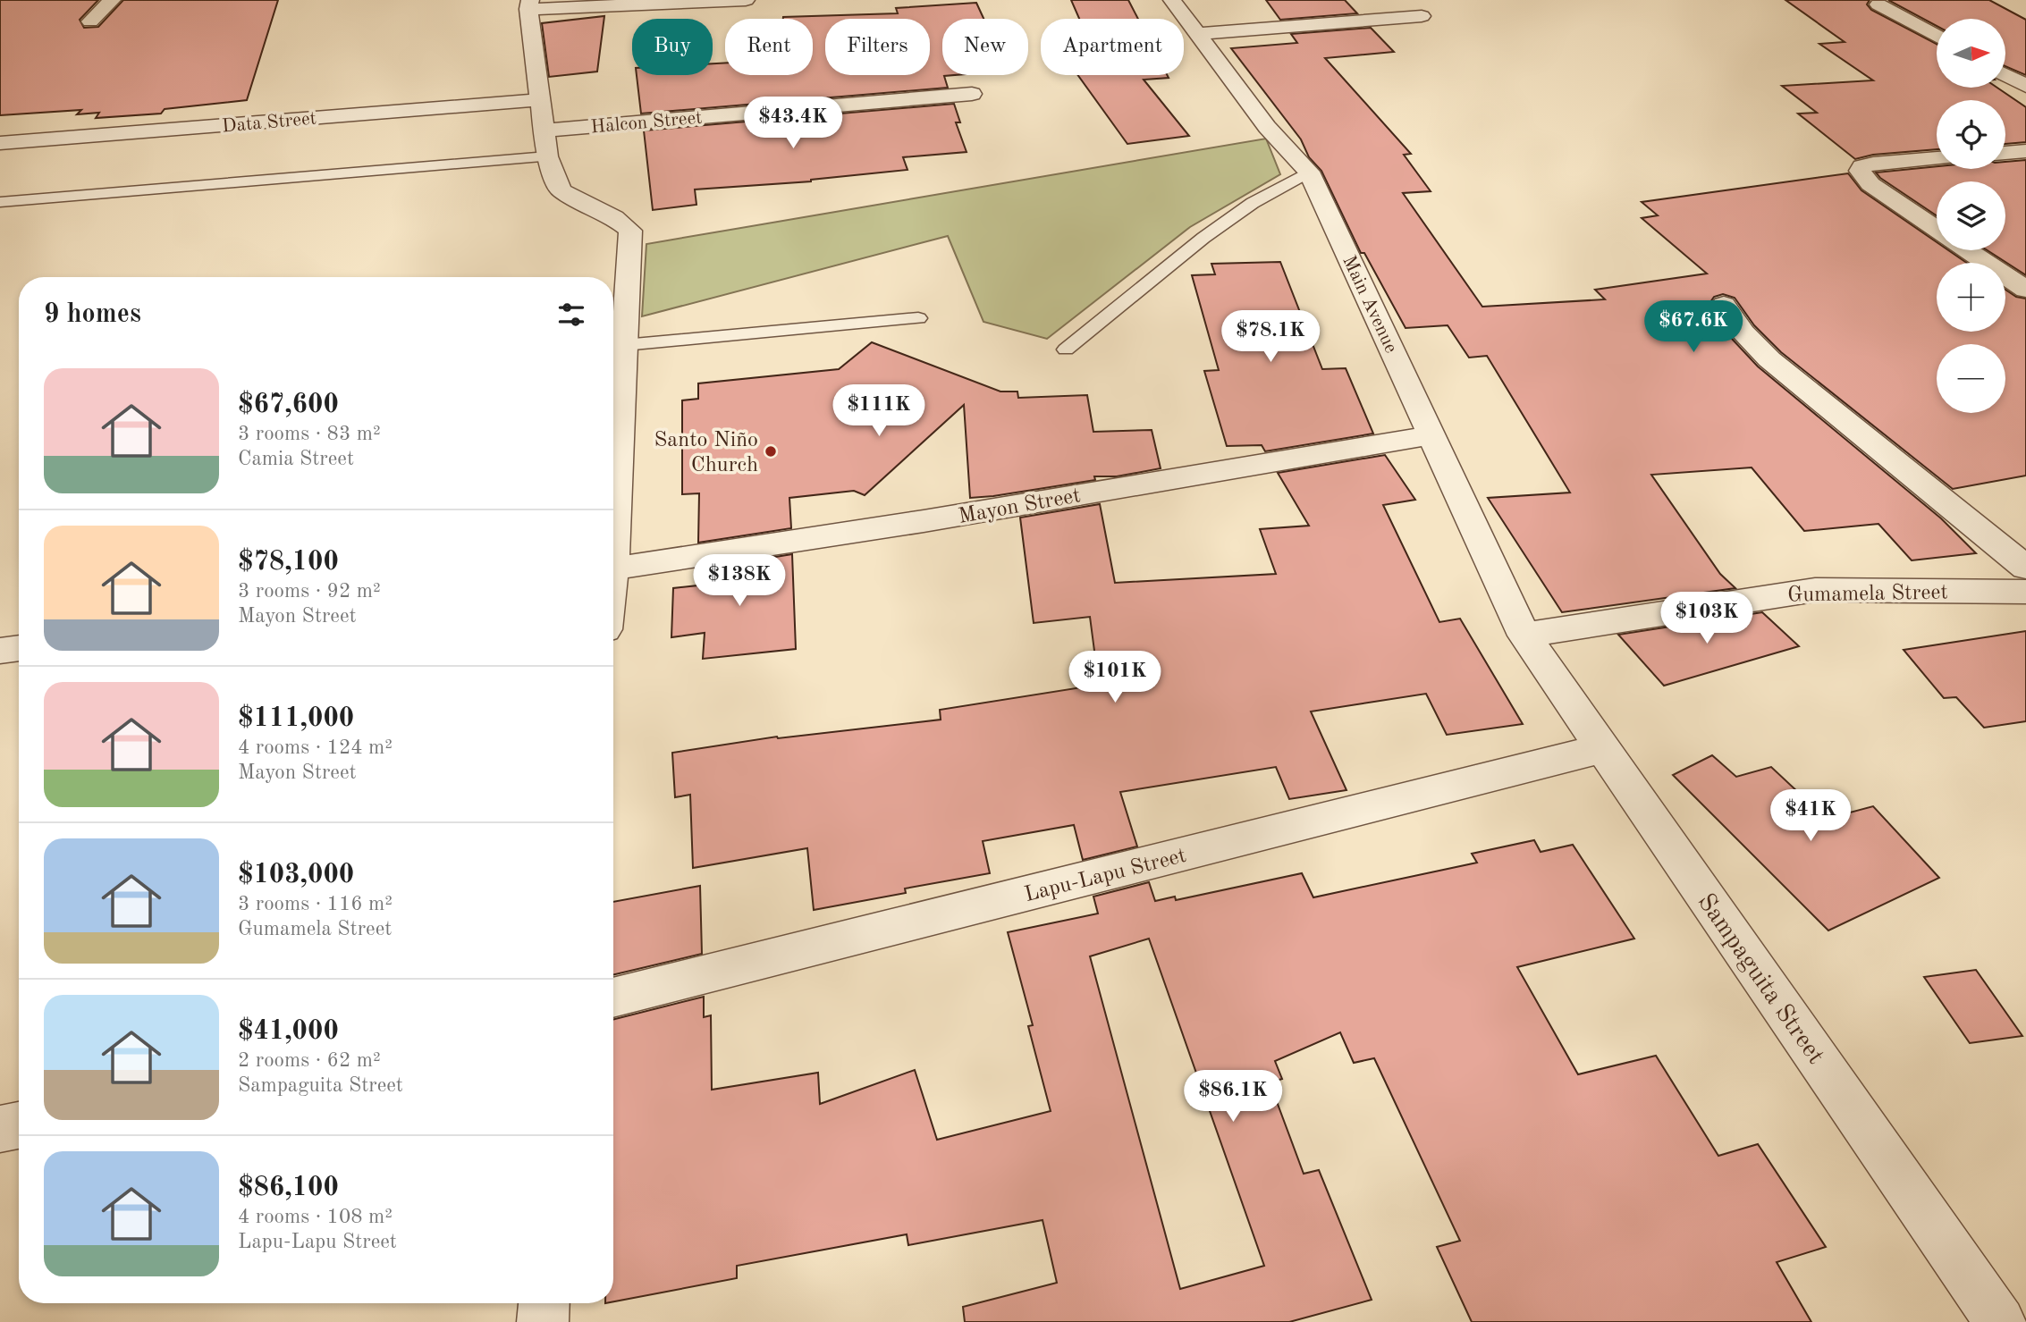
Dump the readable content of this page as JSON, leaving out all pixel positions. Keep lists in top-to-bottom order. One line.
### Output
{"streets":{"street":["Data Street","Halcon Street","Main Avenue","Mayon Street","Gumamela Street","Lapu-Lapu Street","Sampaguita Street"]},"crossings":[["Main Avenue","Mayon Street"],["Main Avenue","Gumamela Street"],["Main Avenue","Sampaguita Street"],["Gumamela Street","Sampaguita Street"],["Lapu-Lapu Street","Sampaguita Street"]],"places":["Santo Niño Church"],"north":"right","page":{"map_buttons":["+","−"],"chip":["Buy","Rent","Filters","New","Apartment"],"price":["$43.4K","$67.6K","$78.1K","$111K","$138K","$103K","$101K","$41K","$86.1K"],"heading":"9 homes","list":[{"name":"$67,600","note":"3 rooms · 83 m² · Camia Street"},{"name":"$78,100","note":"3 rooms · 92 m² · Mayon Street"},{"name":"$111,000","note":"4 rooms · 124 m² · Mayon Street"},{"name":"$103,000","note":"3 rooms · 116 m² · Gumamela Street"},{"name":"$41,000","note":"2 rooms · 62 m² · Sampaguita Street"},{"name":"$86,100","note":"4 rooms · 108 m² · Lapu-Lapu Street"}]}}
